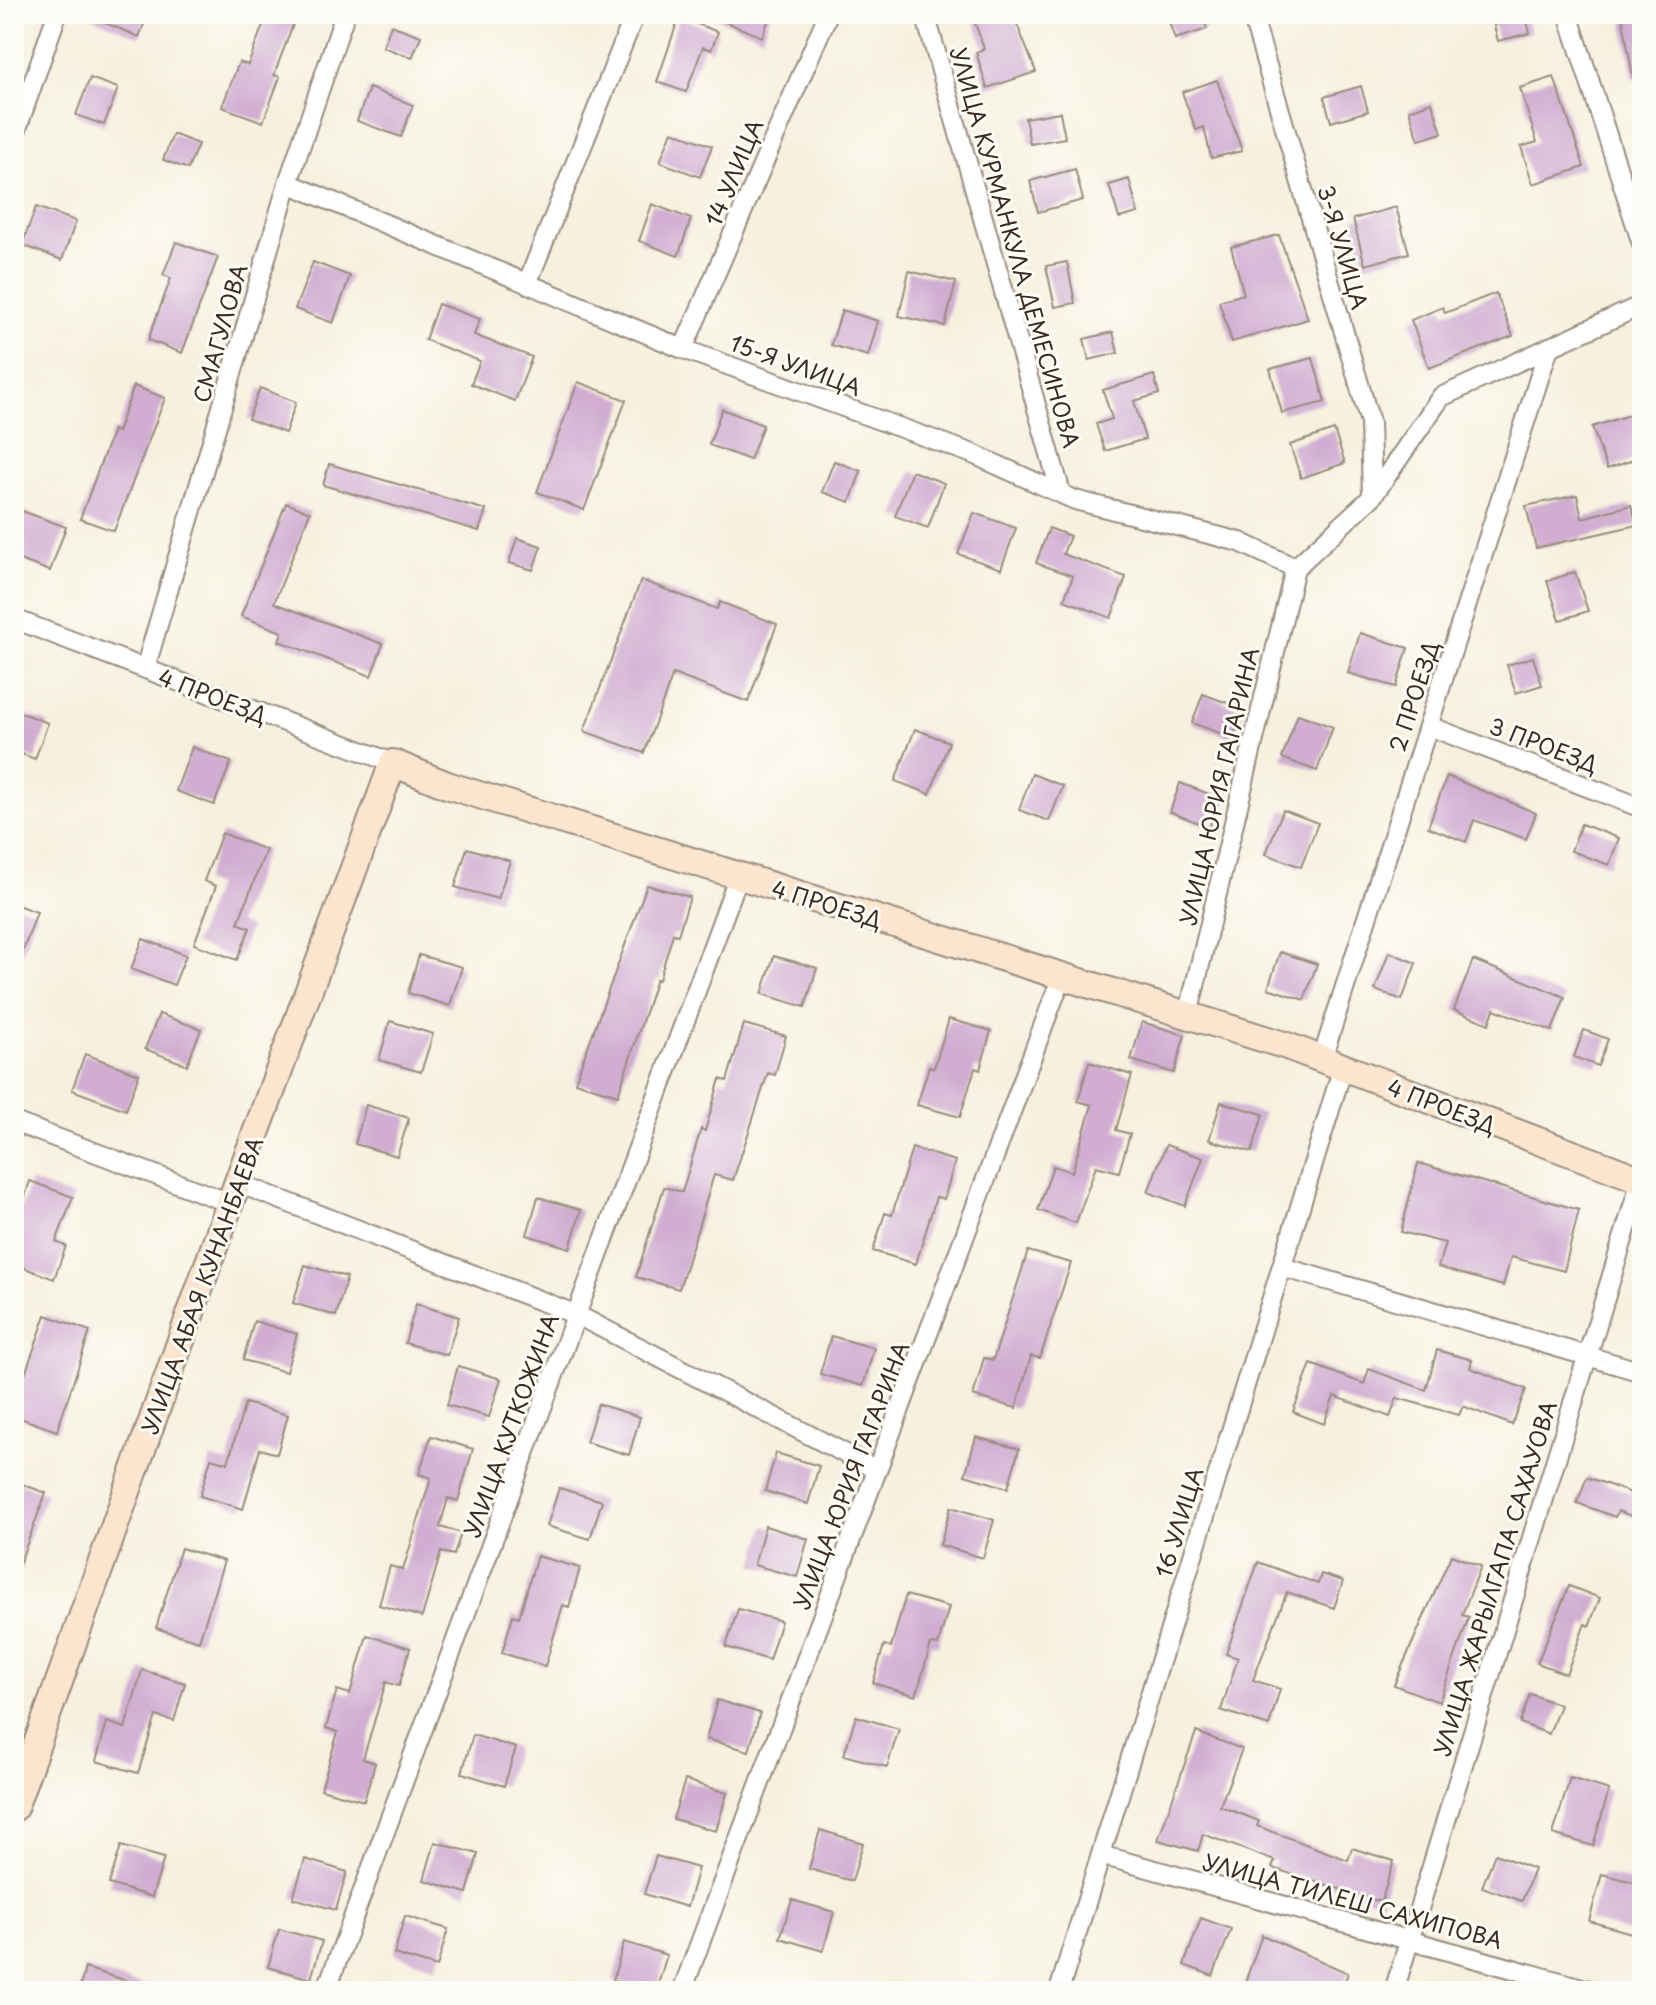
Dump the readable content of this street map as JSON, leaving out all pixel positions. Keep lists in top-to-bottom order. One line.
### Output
{"streets":{"street":["14 УЛИЦА","УЛИЦА КУРМАНКУЛА ДЕМЕСИНОВА","3-Я УЛИЦА","СМАГУЛОВА","15-Я УЛИЦА","4 ПРОЕЗД","2 ПРОЕЗД","3 ПРОЕЗД","УЛИЦА ЮРИЯ ГАГАРИНА","УЛИЦА АБАЯ КУНАНБАЕВА","УЛИЦА КУТКОЖИНА","16 УЛИЦА","УЛИЦА ЖАРЫЛГАПА САХАУОВА","УЛИЦА ТИЛЕШ САХИПОВА"]},"crossings":[["14 УЛИЦА","15-Я УЛИЦА"],["УЛИЦА КУРМАНКУЛА ДЕМЕСИНОВА","15-Я УЛИЦА"],["СМАГУЛОВА","15-Я УЛИЦА"],["СМАГУЛОВА","4 ПРОЕЗД"],["15-Я УЛИЦА","УЛИЦА ЮРИЯ ГАГАРИНА"],["4 ПРОЕЗД","2 ПРОЕЗД"],["4 ПРОЕЗД","УЛИЦА ЮРИЯ ГАГАРИНА"],["4 ПРОЕЗД","УЛИЦА АБАЯ КУНАНБАЕВА"],["4 ПРОЕЗД","УЛИЦА КУТКОЖИНА"],["4 ПРОЕЗД","16 УЛИЦА"],["4 ПРОЕЗД","УЛИЦА ЖАРЫЛГАПА САХАУОВА"],["2 ПРОЕЗД","3 ПРОЕЗД"],["2 ПРОЕЗД","16 УЛИЦА"],["16 УЛИЦА","УЛИЦА ТИЛЕШ САХИПОВА"],["УЛИЦА ЖАРЫЛГАПА САХАУОВА","УЛИЦА ТИЛЕШ САХИПОВА"]]}
